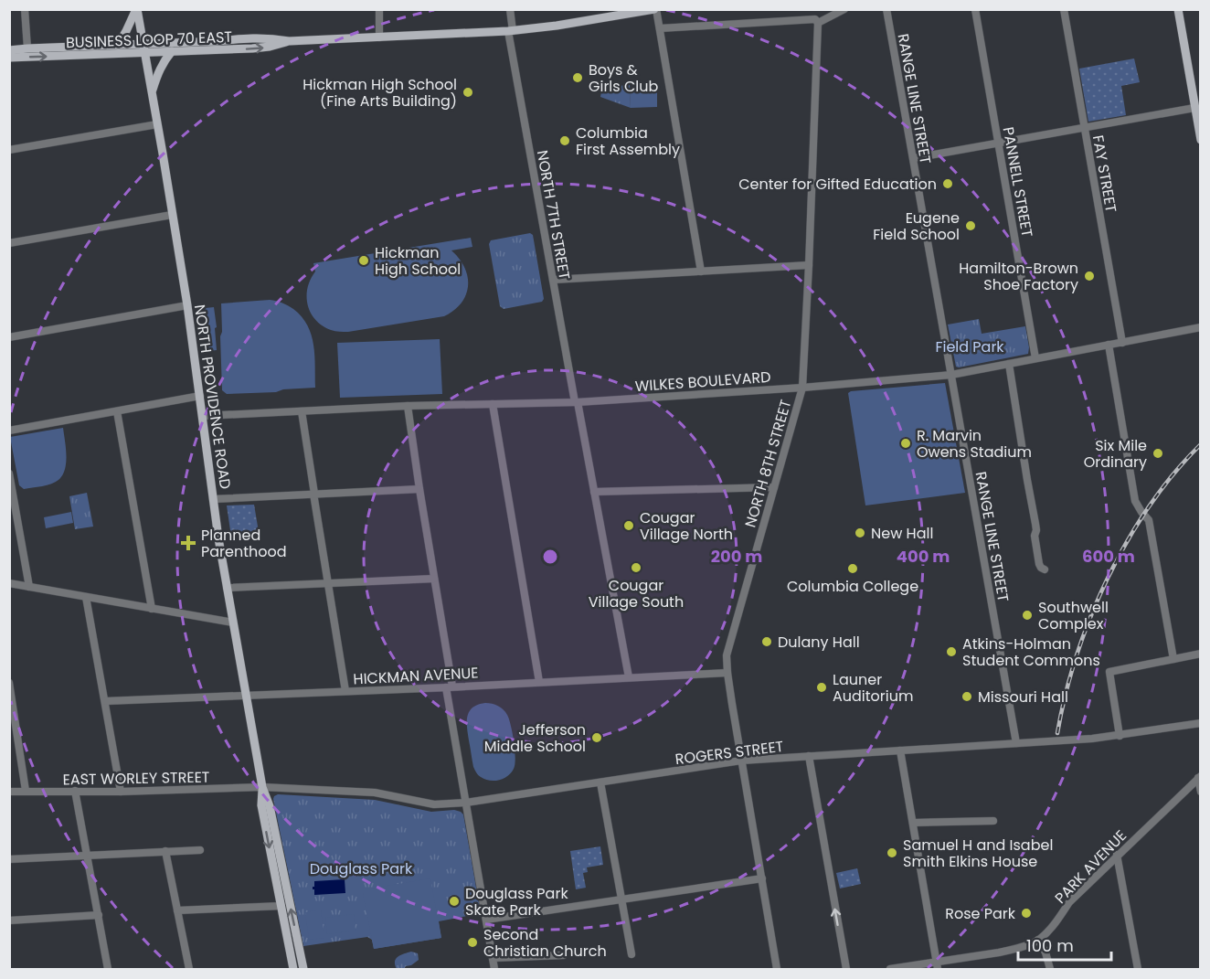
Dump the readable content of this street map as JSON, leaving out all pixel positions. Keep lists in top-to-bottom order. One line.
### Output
{"streets":{"main road":["BUSINESS LOOP 70 EAST","NORTH PROVIDENCE ROAD"],"street":["RANGE LINE STREET","FAY STREET","PANNELL STREET","NORTH 7TH STREET","WILKES BOULEVARD","NORTH 8TH STREET","HICKMAN AVENUE","ROGERS STREET","EAST WORLEY STREET","PARK AVENUE"]},"crossings":[["BUSINESS LOOP 70 EAST","NORTH 7TH STREET"],["BUSINESS LOOP 70 EAST","NORTH PROVIDENCE ROAD"],["RANGE LINE STREET","WILKES BOULEVARD"],["RANGE LINE STREET","ROGERS STREET"],["FAY STREET","WILKES BOULEVARD"],["PANNELL STREET","WILKES BOULEVARD"],["NORTH 7TH STREET","WILKES BOULEVARD"],["NORTH 7TH STREET","HICKMAN AVENUE"],["WILKES BOULEVARD","NORTH PROVIDENCE ROAD"],["WILKES BOULEVARD","NORTH 8TH STREET"],["NORTH PROVIDENCE ROAD","HICKMAN AVENUE"],["NORTH PROVIDENCE ROAD","ROGERS STREET"],["NORTH PROVIDENCE ROAD","EAST WORLEY STREET"],["NORTH 8TH STREET","HICKMAN AVENUE"],["NORTH 8TH STREET","ROGERS STREET"],["ROGERS STREET","EAST WORLEY STREET"]],"parks":["Field Park","Douglass Park"],"places":{"other":["Boys & Girls Club","Hickman High School (Fine Arts Building)","Columbia First Assembly","Center for Gifted Education","Eugene Field School","Hickman High School","Hamilton-Brown Shoe Factory","R. Marvin Owens Stadium","Six Mile Ordinary","Cougar Village North","New Hall","Cougar Village South","Columbia College","Southwell Complex","Dulany Hall","Atkins-Holman Student Commons","Launer Auditorium","Missouri Hall","Jefferson Middle School","Samuel H and Isabel Smith Elkins House","Douglass Park Skate Park","Rose Park","Second Christian Church"],"health":["Planned Parenthood"]},"scale_bar":"100 m","rings":["200 m","400 m","600 m"]}
